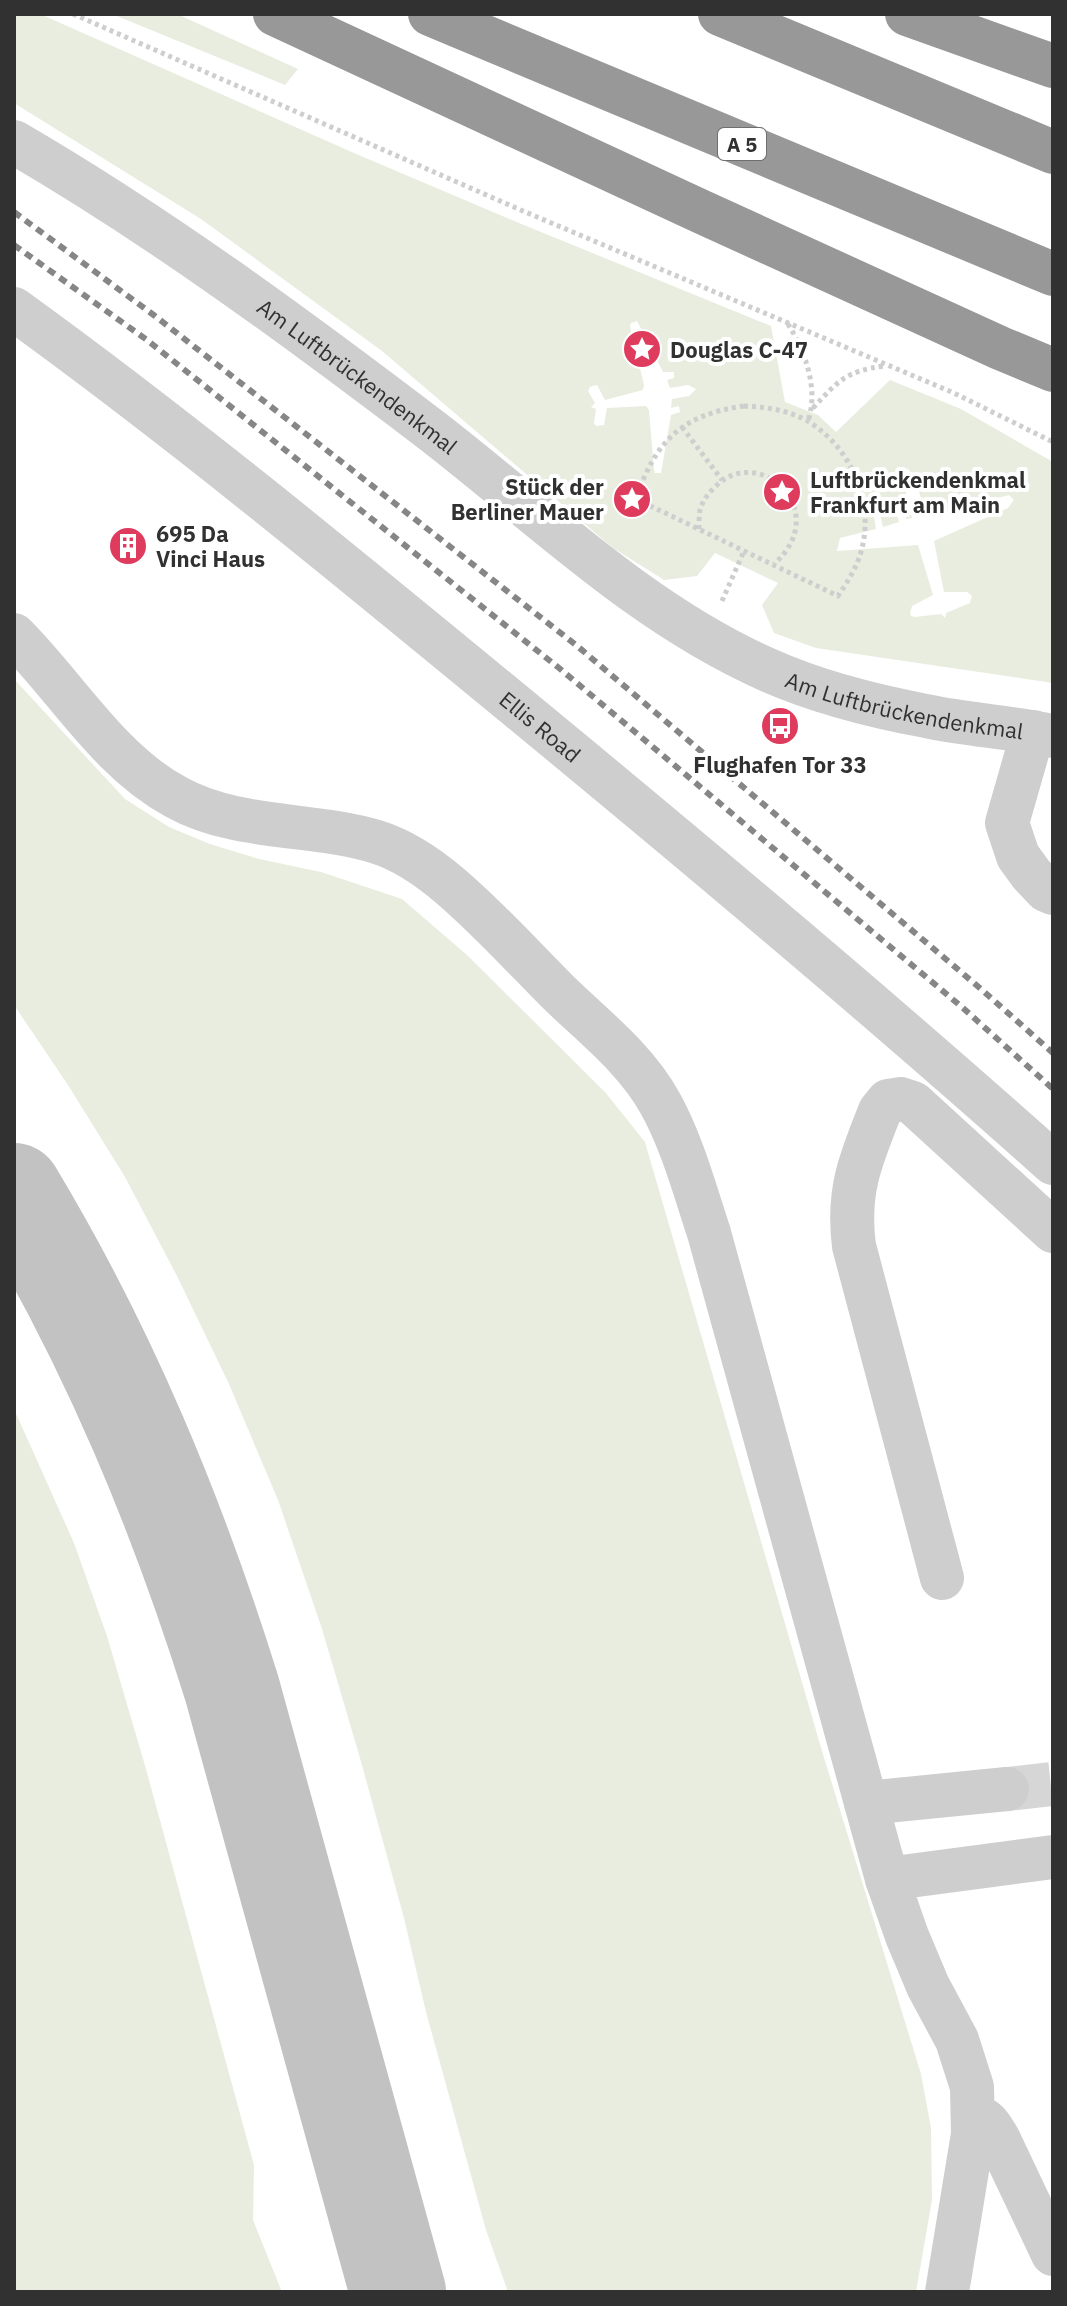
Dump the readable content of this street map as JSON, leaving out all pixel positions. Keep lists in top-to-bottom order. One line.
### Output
{"streets":{"highway":["A 5"],"street":["Am Luftbrückendenkmal","Ellis Road"]},"places":{"place":["Douglas C-47","Luftbrückendenkmal Frankfurt am Main","Stück der Berliner Mauer"],"building":["695 Da Vinci Haus"],"bus stop":["Flughafen Tor 33"]}}
